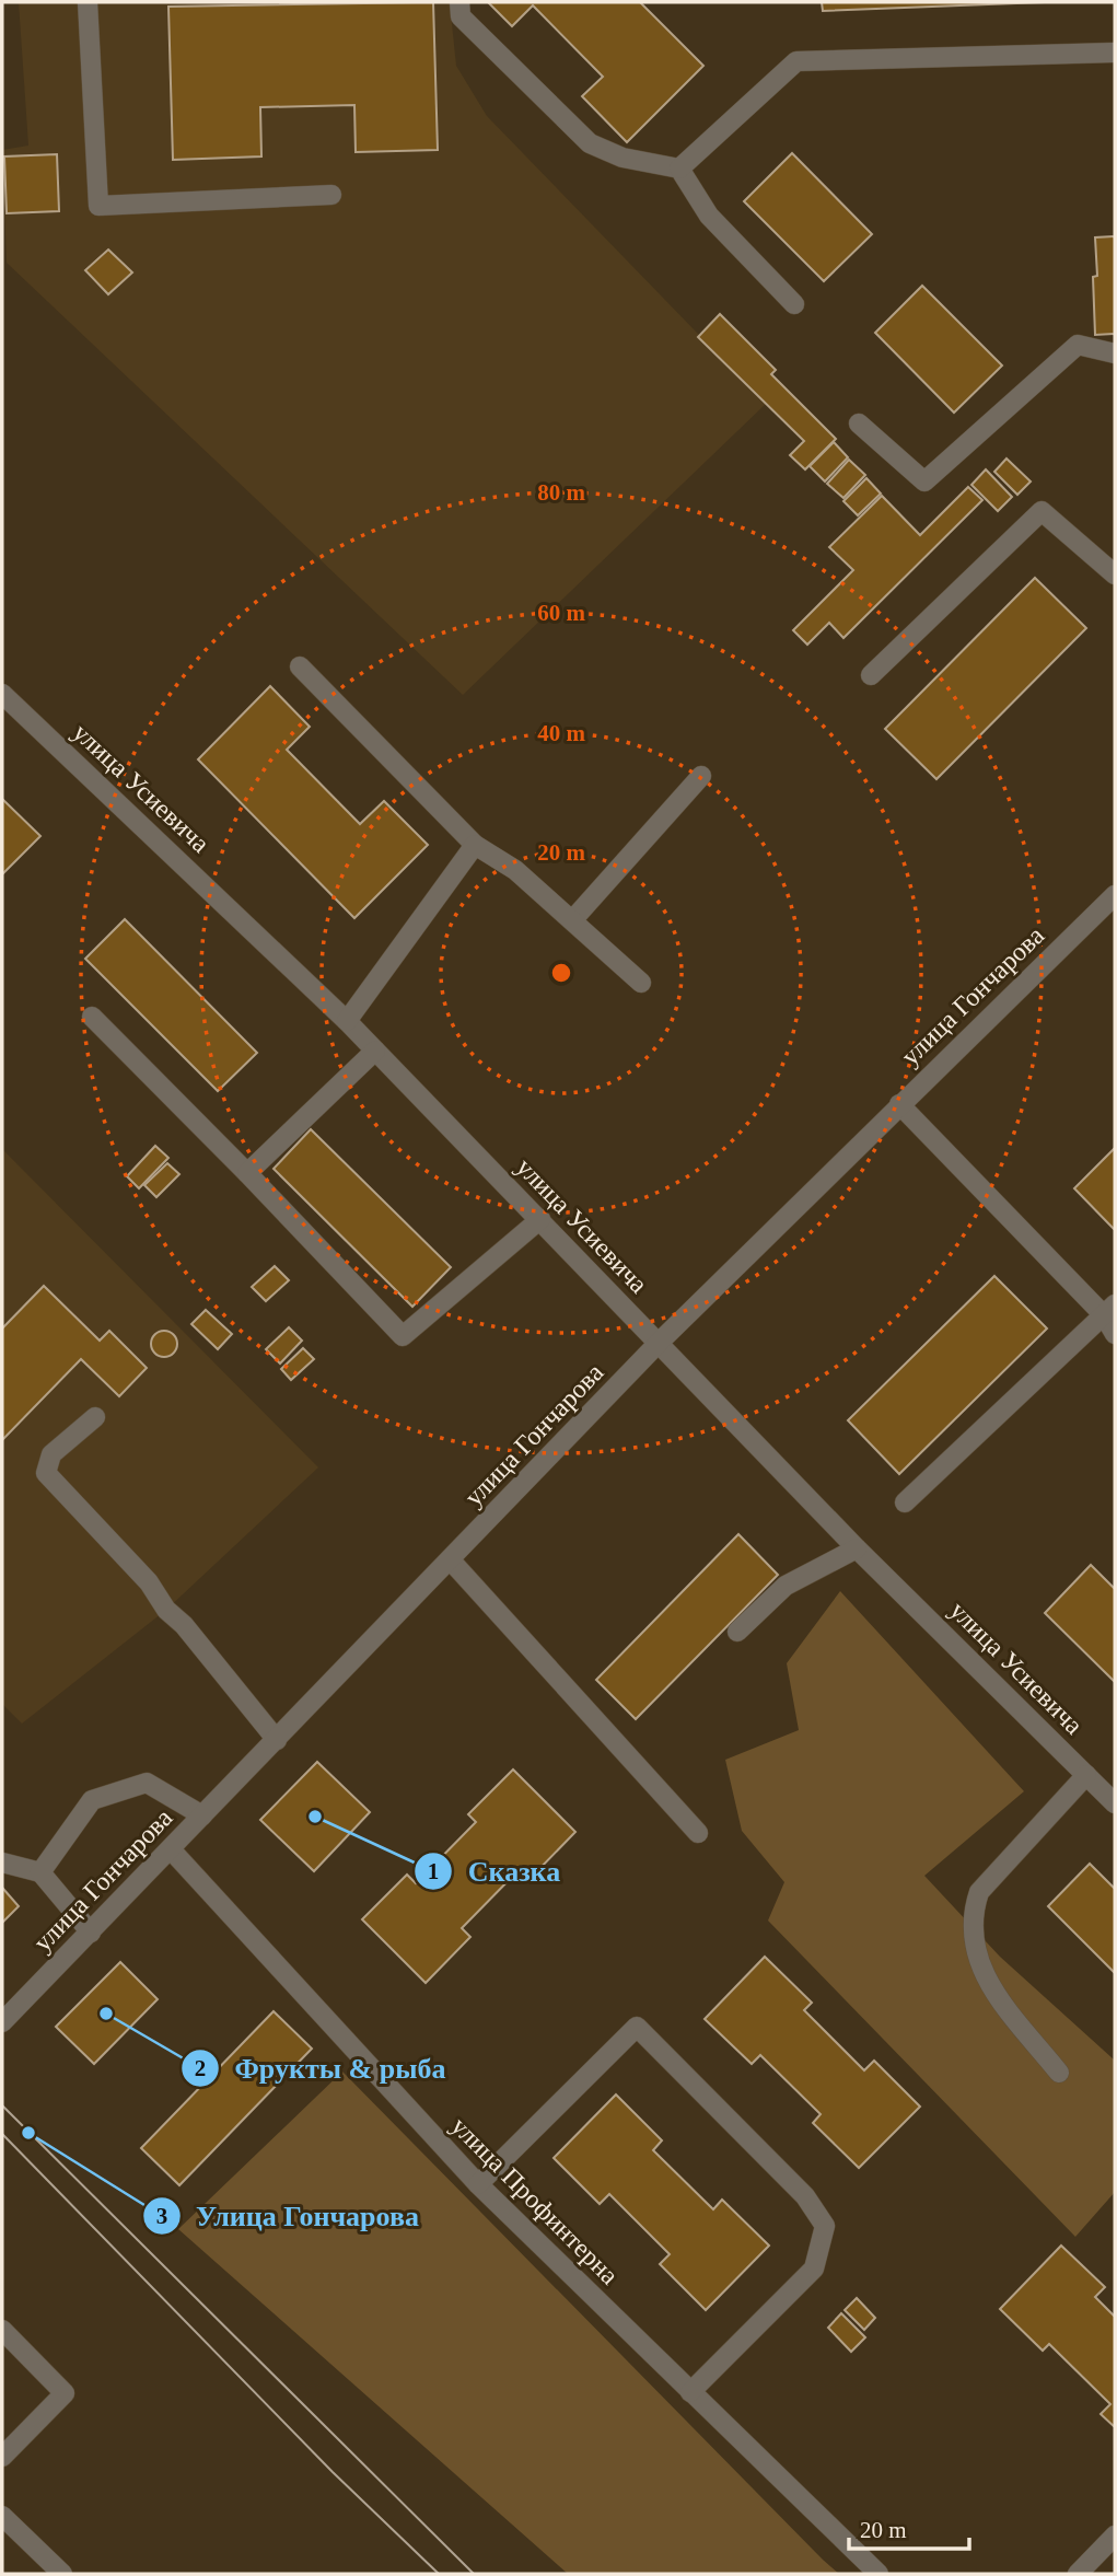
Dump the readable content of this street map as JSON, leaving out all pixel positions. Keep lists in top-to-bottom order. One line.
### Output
{"streets":{"street":["улица Усиевича","улица Гончарова","улица Профинтерна"]},"crossings":[["улица Усиевича","улица Гончарова"],["улица Гончарова","улица Профинтерна"]],"places":["Сказка","Фрукты & рыба","Улица Гончарова"],"scale_bar":"20 m","rings":["80 m","60 m","40 m","20 m"]}
